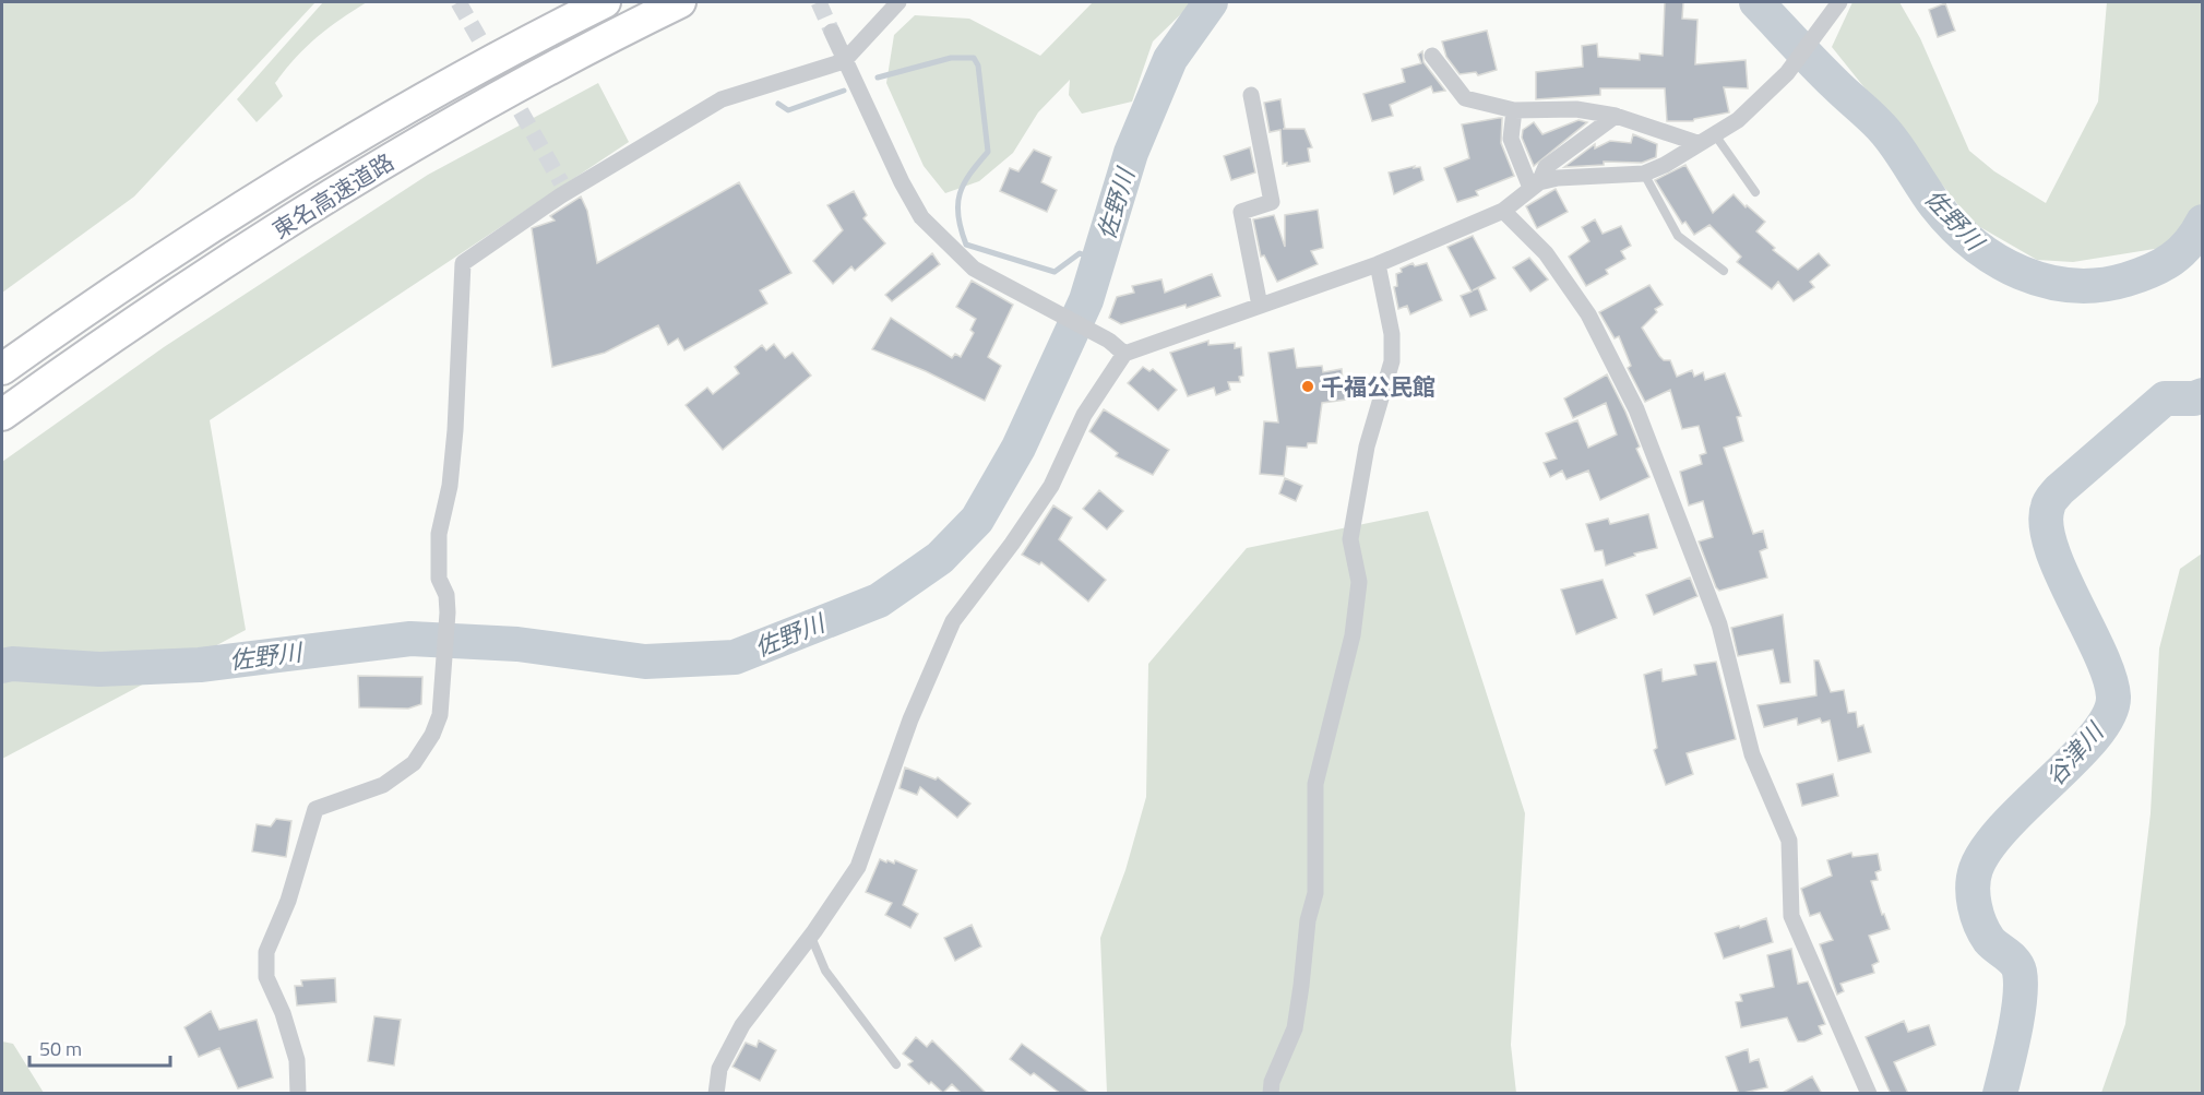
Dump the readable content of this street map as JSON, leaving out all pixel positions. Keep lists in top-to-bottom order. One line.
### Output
{"streets":{"highway":["東名高速道路"]},"water":["佐野川","谷津川"],"places":["千福公民館"],"scale_bar":"50 m"}
